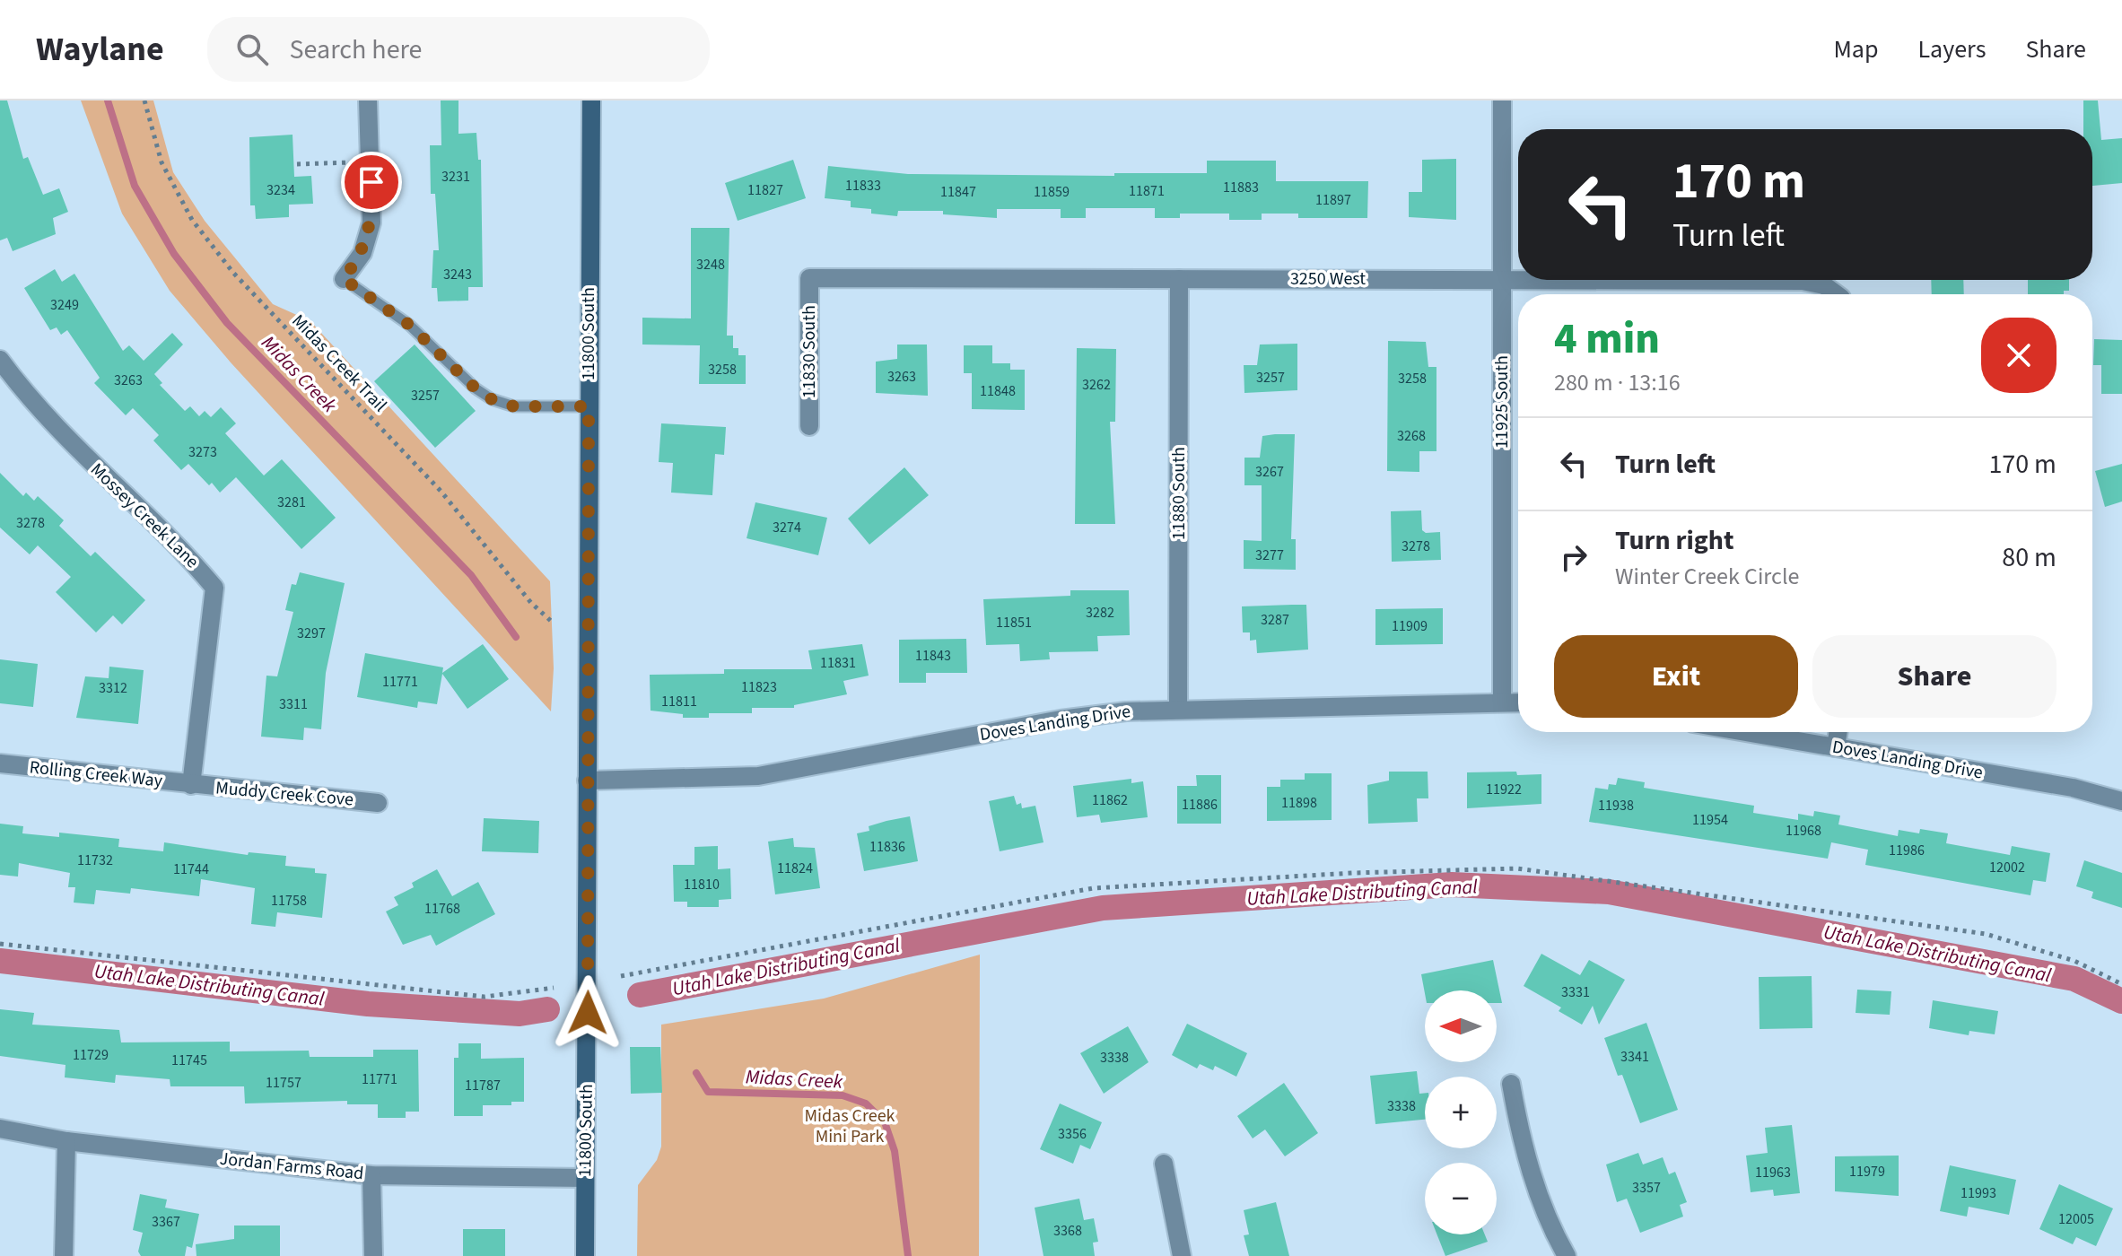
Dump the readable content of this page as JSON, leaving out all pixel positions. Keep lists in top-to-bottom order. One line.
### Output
{"streets":{"main road":["11800 South"],"street":["3250 West","11830 South","11925 South","11880 South","Mossey Creek Lane","Doves Landing Drive","Rolling Creek Way","Muddy Creek Cove","Jordan Farms Road"],"path":["Midas Creek Trail"]},"crossings":[["3250 West","11830 South"],["3250 West","11925 South"],["3250 West","11880 South"],["11800 South","Doves Landing Drive"],["11800 South","Jordan Farms Road"],["11925 South","Doves Landing Drive"],["11880 South","Doves Landing Drive"],["Mossey Creek Lane","Rolling Creek Way"],["Mossey Creek Lane","Muddy Creek Cove"],["Rolling Creek Way","Muddy Creek Cove"]],"water":["Midas Creek","Utah Lake Distributing Canal"],"parks":["Midas Creek Mini Park"],"house_numbers":["3231","11833","11883","3234","11827","11871","11847","11859","11897","3248","3243","3249","3258","3263","3257","3258","3263","3262","11848","3257","3268","3273","3267","3281","3278","3274","3278","3277","3282","3287","11851","11909","3297","11843","11831","11771","11823","3312","11811","3311","11922","11862","11898","11886","11938","11954","11968","11836","11986","11732","12002","11824","11744","11810","11758","11768","3331","11729","3341","3338","11745","11771","11757","11787","3338","3356","11979","11963","3357","11993","12005","3367","3368"],"north":"left","page":{"header":"Waylane","search":"Search here","nav":["Map","Layers","Share"],"turn":["170 m","Turn left"],"heading":["4 min","280 m · 13:16"],"list":[{"name":"Turn left","value":"170 m"},{"name":"Turn right","note":"Winter Creek Circle","value":"80 m"}],"buttons":["Exit","Share"],"map_buttons":["+","−"]}}
